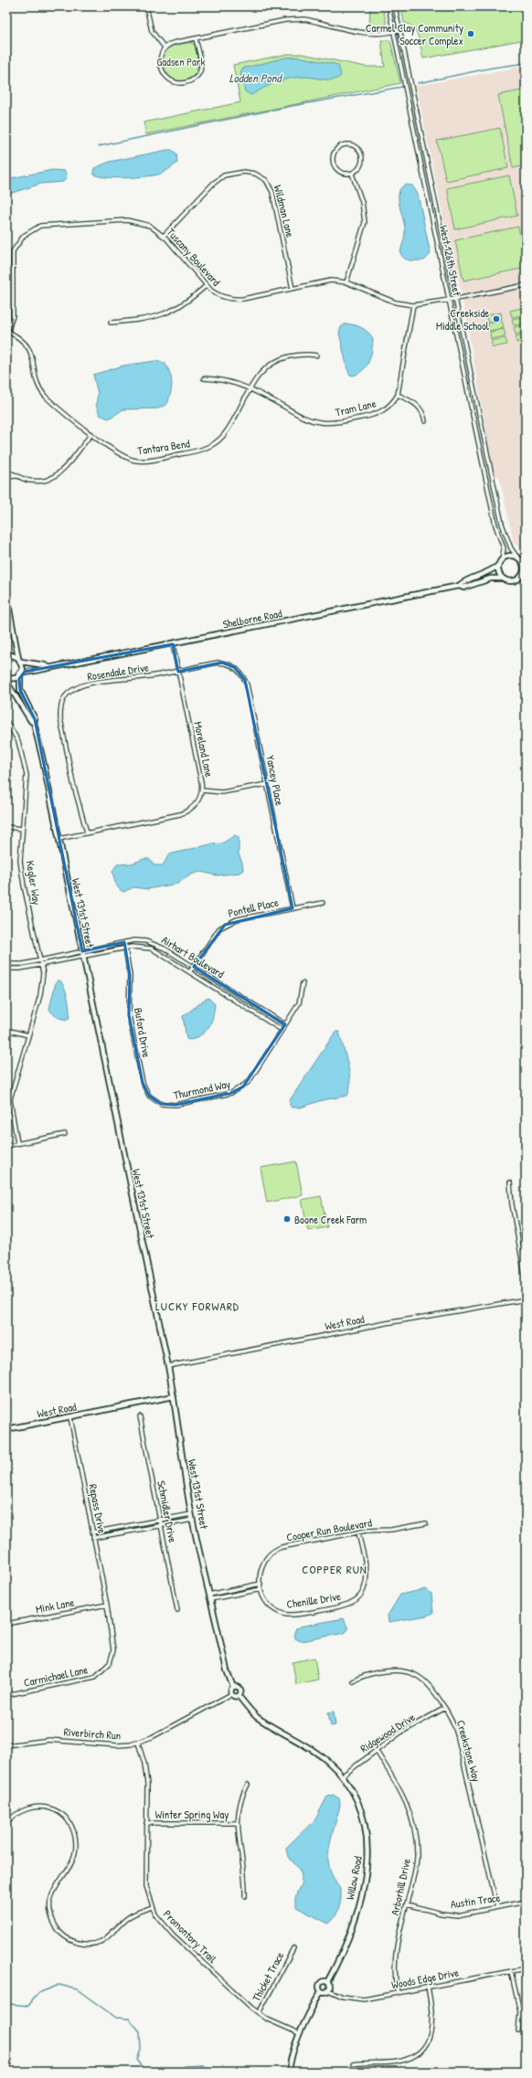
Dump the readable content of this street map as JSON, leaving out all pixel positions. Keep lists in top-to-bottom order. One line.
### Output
{"streets":{"street":["Wildman Lane","Tuscany Boulevard","West 126th Street","Tram Lane","Tantara Bend","Shelborne Road","Rosendale Drive","Moreland Lane","Yancey Place","Kegler Way","Pontell Place","West 131st Street","Airhart Boulevard","Buford Drive","Thurmond Way","West Road","Repass Drive","Schmidler Drive","Cooper Run Boulevard","Chenille Drive","Mink Lane","Carmichael Lane","Ridgewood Drive","Riverbirch Run","Creekstone Way","Winter Spring Way","Willow Road","Arborhill Drive","Austin Trace","Promontory Trail","Thicket Trace","Woods Edge Drive"]},"crossings":[["Wildman Lane","Tuscany Boulevard"],["Tuscany Boulevard","West 126th Street"],["Tuscany Boulevard","Tantara Bend"],["West 126th Street","Shelborne Road"],["Tram Lane","Tantara Bend"],["Shelborne Road","Moreland Lane"],["Shelborne Road","West 131st Street"],["Rosendale Drive","Moreland Lane"],["Rosendale Drive","Yancey Place"],["Moreland Lane","West 131st Street"],["Yancey Place","Pontell Place"],["Kegler Way","Airhart Boulevard"],["Pontell Place","Airhart Boulevard"],["West 131st Street","Airhart Boulevard"],["West 131st Street","West Road"],["West 131st Street","Willow Road"],["Airhart Boulevard","Buford Drive"],["Airhart Boulevard","Thurmond Way"],["Buford Drive","Thurmond Way"],["West Road","Repass Drive"],["Repass Drive","Mink Lane"],["Repass Drive","Carmichael Lane"],["Cooper Run Boulevard","Chenille Drive"],["Mink Lane","Carmichael Lane"],["Ridgewood Drive","Creekstone Way"],["Ridgewood Drive","Willow Road"],["Ridgewood Drive","Arborhill Drive"],["Riverbirch Run","Promontory Trail"],["Creekstone Way","Austin Trace"],["Winter Spring Way","Promontory Trail"],["Willow Road","Woods Edge Drive"],["Arborhill Drive","Austin Trace"],["Arborhill Drive","Woods Edge Drive"],["Promontory Trail","Thicket Trace"]],"districts":["LUCKY FORWARD","COPPER RUN"],"water":["Lodden Pond"],"parks":["Gadsen Park"],"places":["Carmel Clay Community Soccer Complex","Creekside Middle School","Boone Creek Farm"]}
